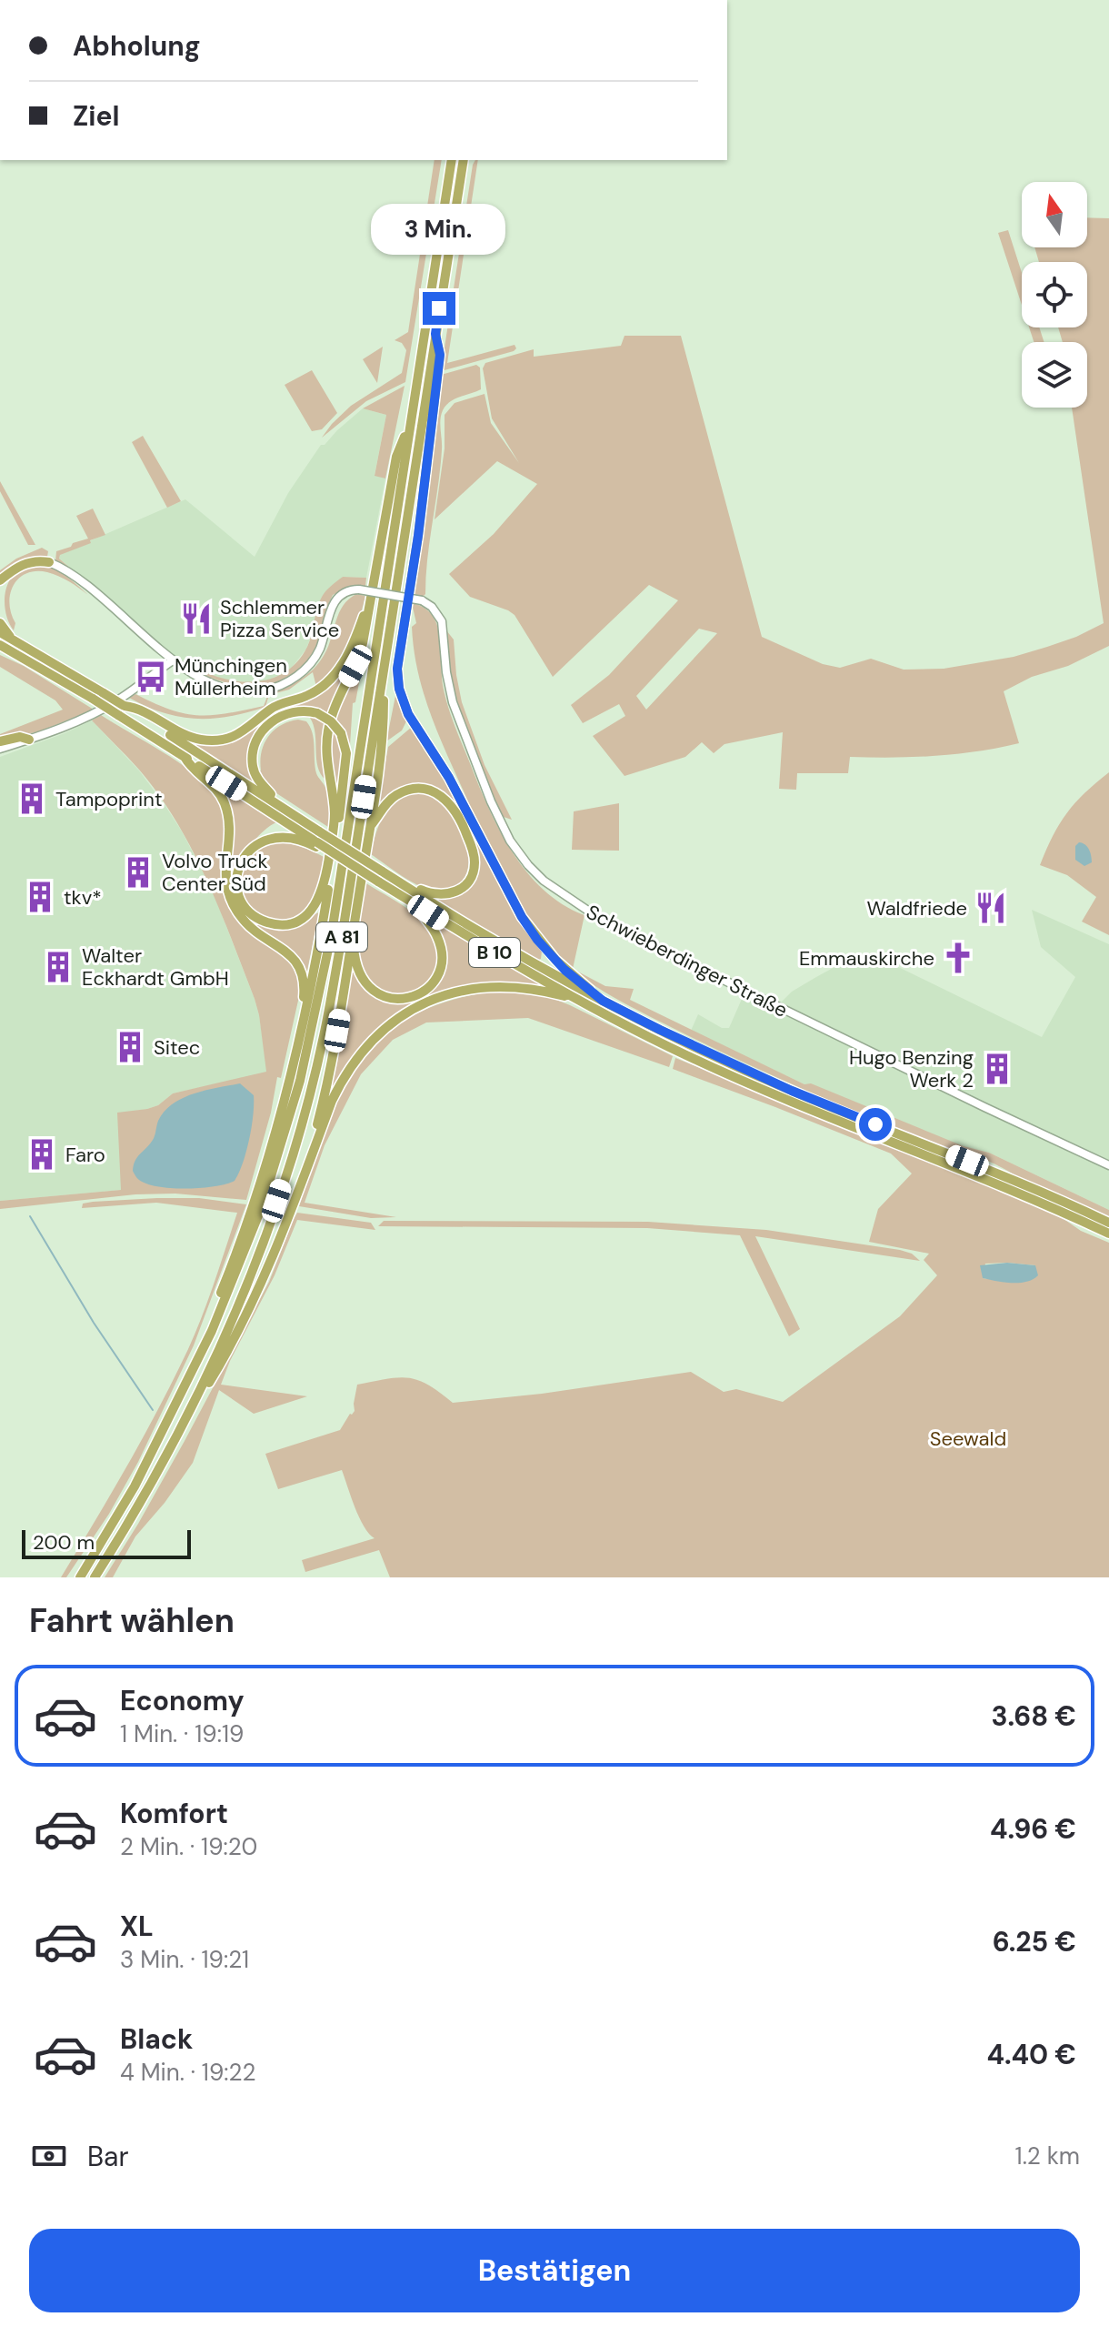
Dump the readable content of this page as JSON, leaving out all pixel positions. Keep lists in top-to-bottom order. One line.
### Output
{"streets":{"highway":["A 81","B 10"],"street":["Schwieberdinger Straße"]},"parks":["Seewald"],"places":{"restaurant":["Schlemmer Pizza Service","Waldfriede"],"bus stop":["Münchingen Müllerheim"],"building":["Tampoprint","Volvo Truck Center Süd","tkv*","Walter Eckhardt GmbH","Sitec","Hugo Benzing Werk 2","Faro"],"church":["Emmauskirche"]},"scale_bar":"200 m","north":"top","page":{"banner":["Abholung","Ziel"],"bubble":"3 Min.","scale":"200 m","heading":"Fahrt wählen","list":[{"name":"Economy","note":"1 Min. · 19:19","value":"3.68 €"},{"name":"Komfort","note":"2 Min. · 19:20","value":"4.96 €"},{"name":"XL","note":"3 Min. · 19:21","value":"6.25 €"},{"name":"Black","note":"4 Min. · 19:22","value":"4.40 €"}],"pay":["Bar","1.2 km"],"buttons":"Bestätigen"}}
